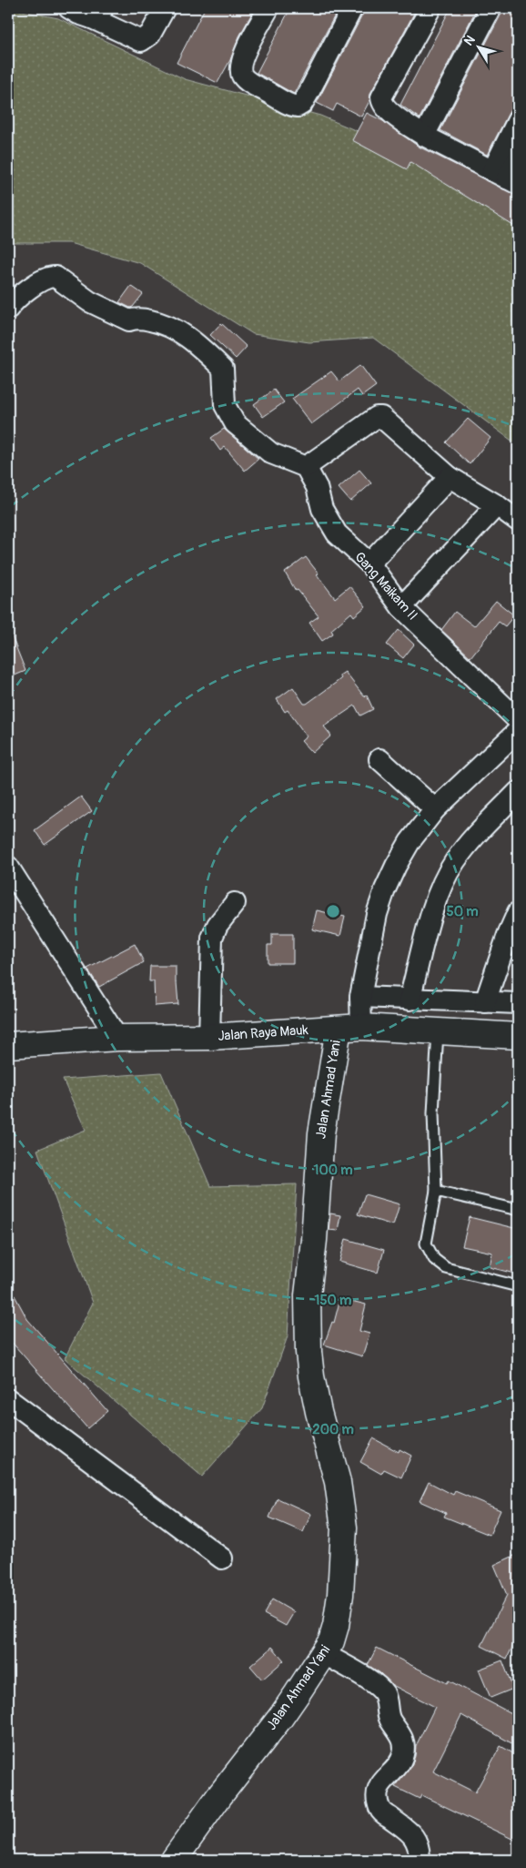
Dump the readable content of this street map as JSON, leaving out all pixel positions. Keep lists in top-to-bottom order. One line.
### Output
{"streets":{"street":["Gang Maikam II","Jalan Raya Mauk","Jalan Ahmad Yani"]},"crossings":[["Jalan Raya Mauk","Jalan Ahmad Yani"]],"north":"top left","rings":["50 m","100 m","150 m","200 m"]}
